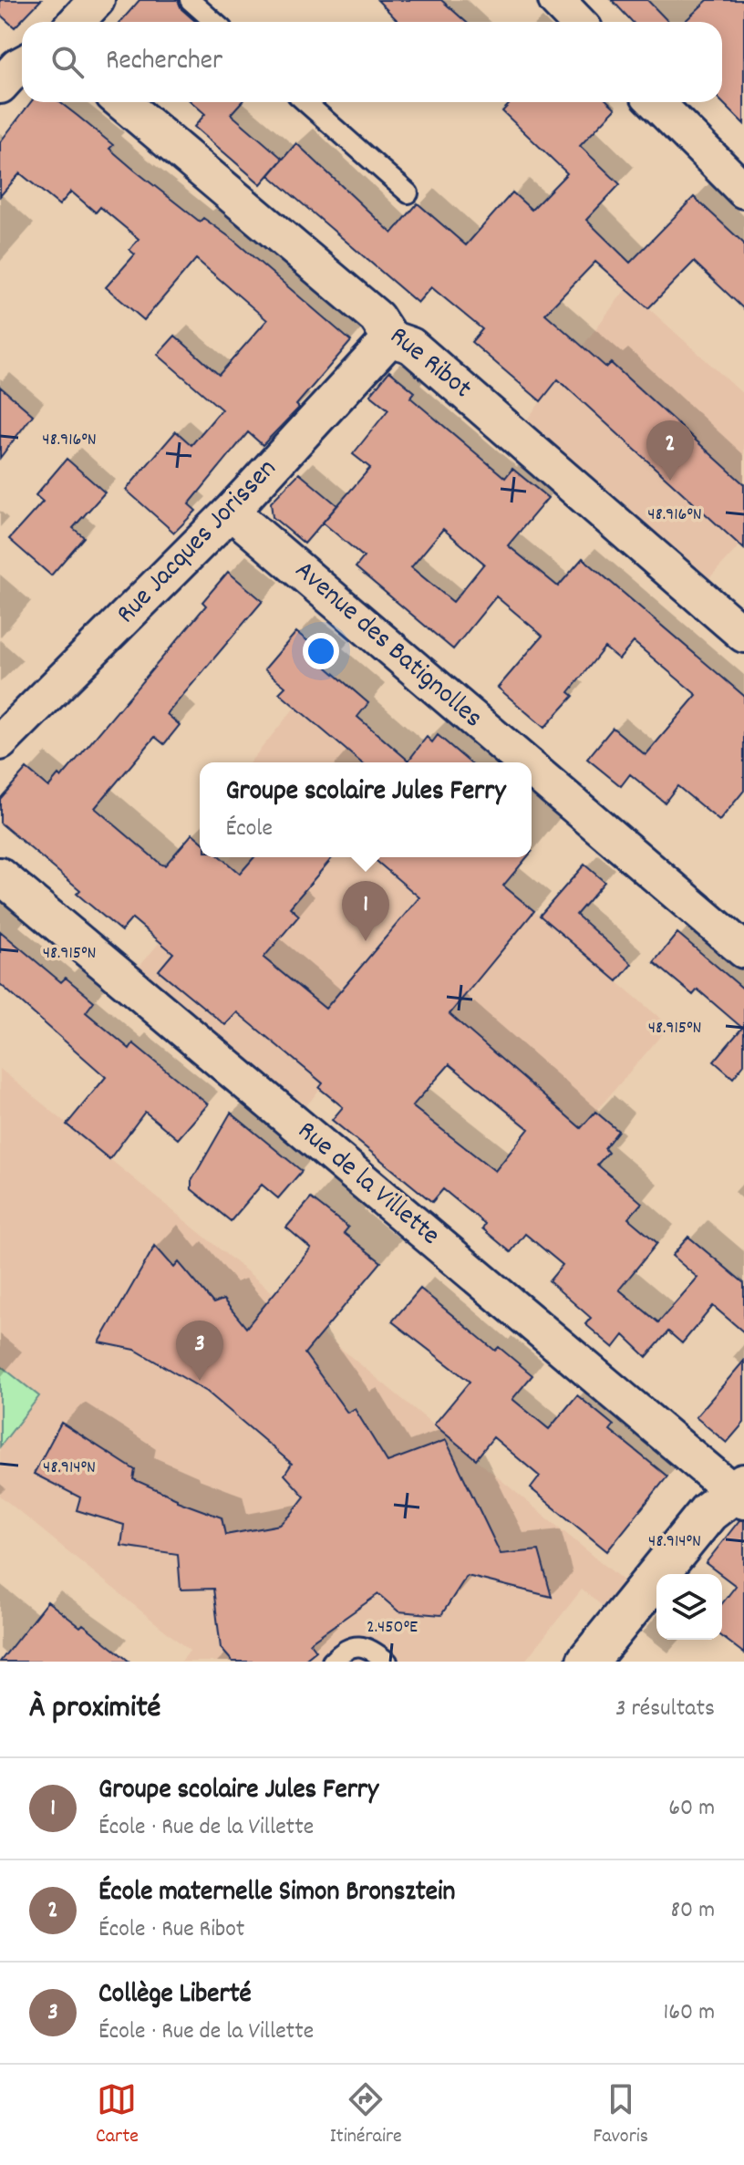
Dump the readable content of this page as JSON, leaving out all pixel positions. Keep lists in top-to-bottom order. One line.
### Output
{"streets":{"street":["Rue Ribot","Rue Jacques Jorissen","Avenue des Batignolles","Rue de la Villette"]},"crossings":[["Rue Ribot","Rue Jacques Jorissen"],["Rue Jacques Jorissen","Avenue des Batignolles"]],"page":{"search":"Rechercher","pins":["2","1","3"],"popup":["Groupe scolaire Jules Ferry","École"],"heading":["À proximité","3 résultats"],"list":[{"mark":"1","name":"Groupe scolaire Jules Ferry","note":"École · Rue de la Villette","value":"60 m"},{"mark":"2","name":"École maternelle Simon Bronsztein","note":"École · Rue Ribot","value":"80 m"},{"mark":"3","name":"Collège Liberté","note":"École · Rue de la Villette","value":"160 m"}],"nav":["Carte","Itinéraire","Favoris"]},"coordinates":["48.916°N","48.915°N","48.914°N","2.450°E"]}
